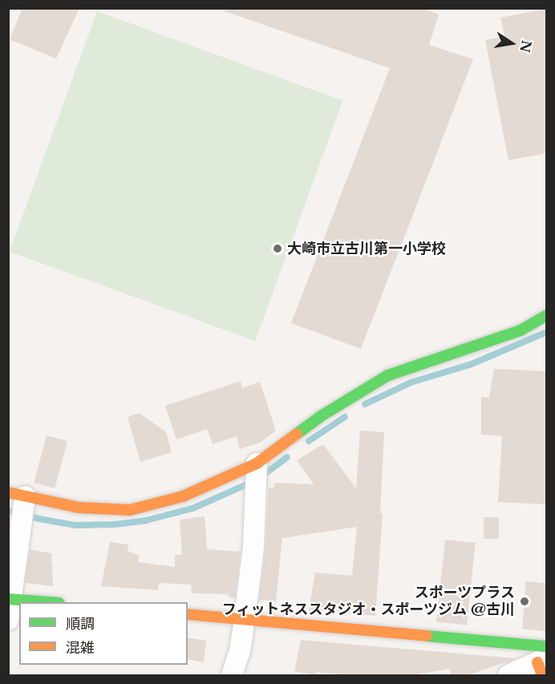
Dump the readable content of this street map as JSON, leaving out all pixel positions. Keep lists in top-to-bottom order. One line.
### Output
{"places":["大崎市立古川第一小学校","スポーツプラス フィットネススタジオ・スポーツジム @古川"],"legend":["順調","混雑"],"north":"right"}
